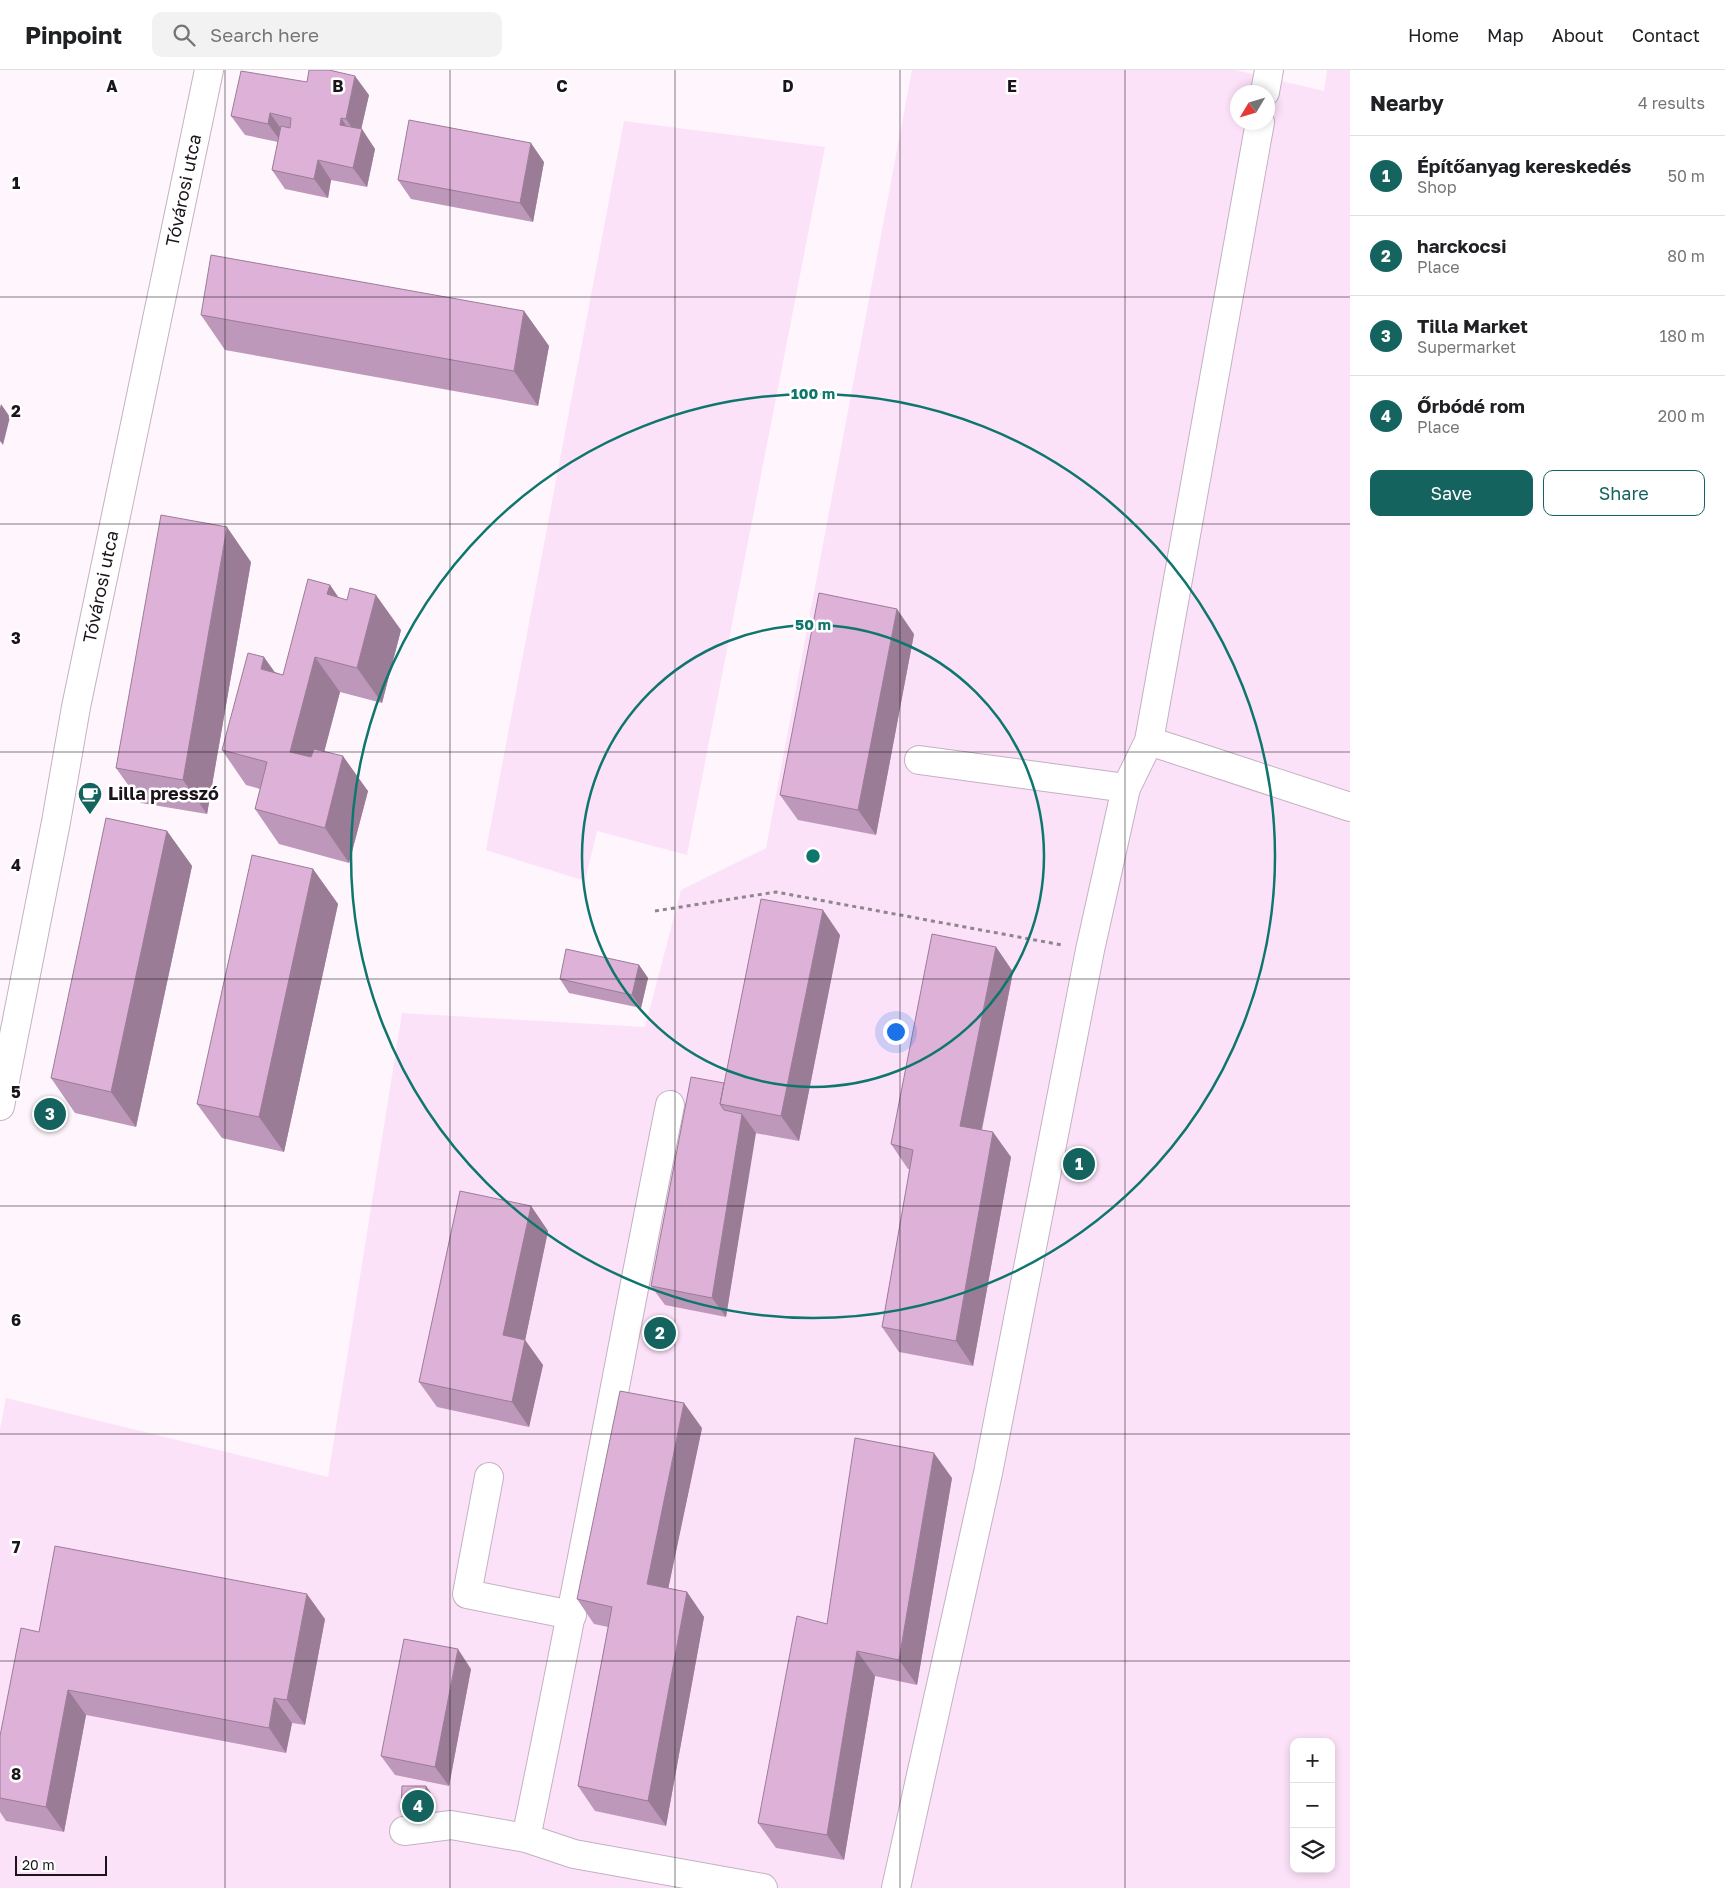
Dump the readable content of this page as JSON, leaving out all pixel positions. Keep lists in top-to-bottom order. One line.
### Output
{"streets":{"street":["Tóvárosi utca"]},"places":{"cafe":["Lilla presszó"]},"scale_bar":"20 m","north":"bottom left","page":{"header":"Pinpoint","search":"Search here","nav":["Home","Map","About","Contact"],"heading":["Nearby","4 results"],"list":[{"mark":"1","name":"Építőanyag kereskedés","note":"Shop","value":"50 m"},{"mark":"2","name":"harckocsi","note":"Place","value":"80 m"},{"mark":"3","name":"Tilla Market","note":"Supermarket","value":"180 m"},{"mark":"4","name":"Őrbódé rom","note":"Place","value":"200 m"}],"buttons":["Save","Share"],"pins":["3","1","2","4"],"map_buttons":["+","−"],"scale":"20 m"},"grid":{"columns":["A","B","C","D","E"],"rows":["1","2","3","4","5","6","7","8"]},"rings":["100 m","50 m"]}
